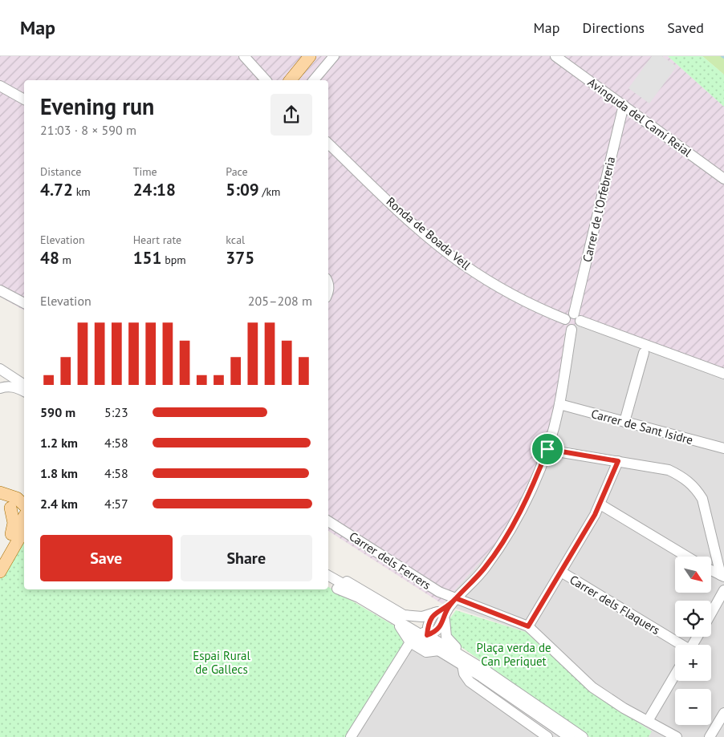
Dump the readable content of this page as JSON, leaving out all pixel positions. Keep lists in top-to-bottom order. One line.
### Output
{"streets":{"street":["Avinguda del Camí Reial","Carrer de l'Orfebreria","Ronda de Boada Vell","Carrer de Sant Isidre","Carrer dels Ferrers","Carrer dels Flaquers"]},"crossings":[["Avinguda del Camí Reial","Carrer de l'Orfebreria"],["Carrer de l'Orfebreria","Ronda de Boada Vell"]],"parks":["Plaça verda de Can Periquet","Espai Rural de Gallecs"],"north":"bottom right","page":{"header":"Map","nav":["Map","Directions","Saved"],"heading":["Evening run","21:03 · 8 × 590 m"],"stats":[["Distance","4.72 km"],["Time","24:18"],["Pace","5:09 /km"],["Elevation","48 m"],["Heart rate","151 bpm"],["kcal","375"]],"chart":["Elevation","205–208 m"],"list":[{"name":"590 m","note":"5:23"},{"name":"1.2 km","note":"4:58"},{"name":"1.8 km","note":"4:58"},{"name":"2.4 km","note":"4:57"}],"buttons":["Save","Share"],"map_buttons":["+","−"]}}
